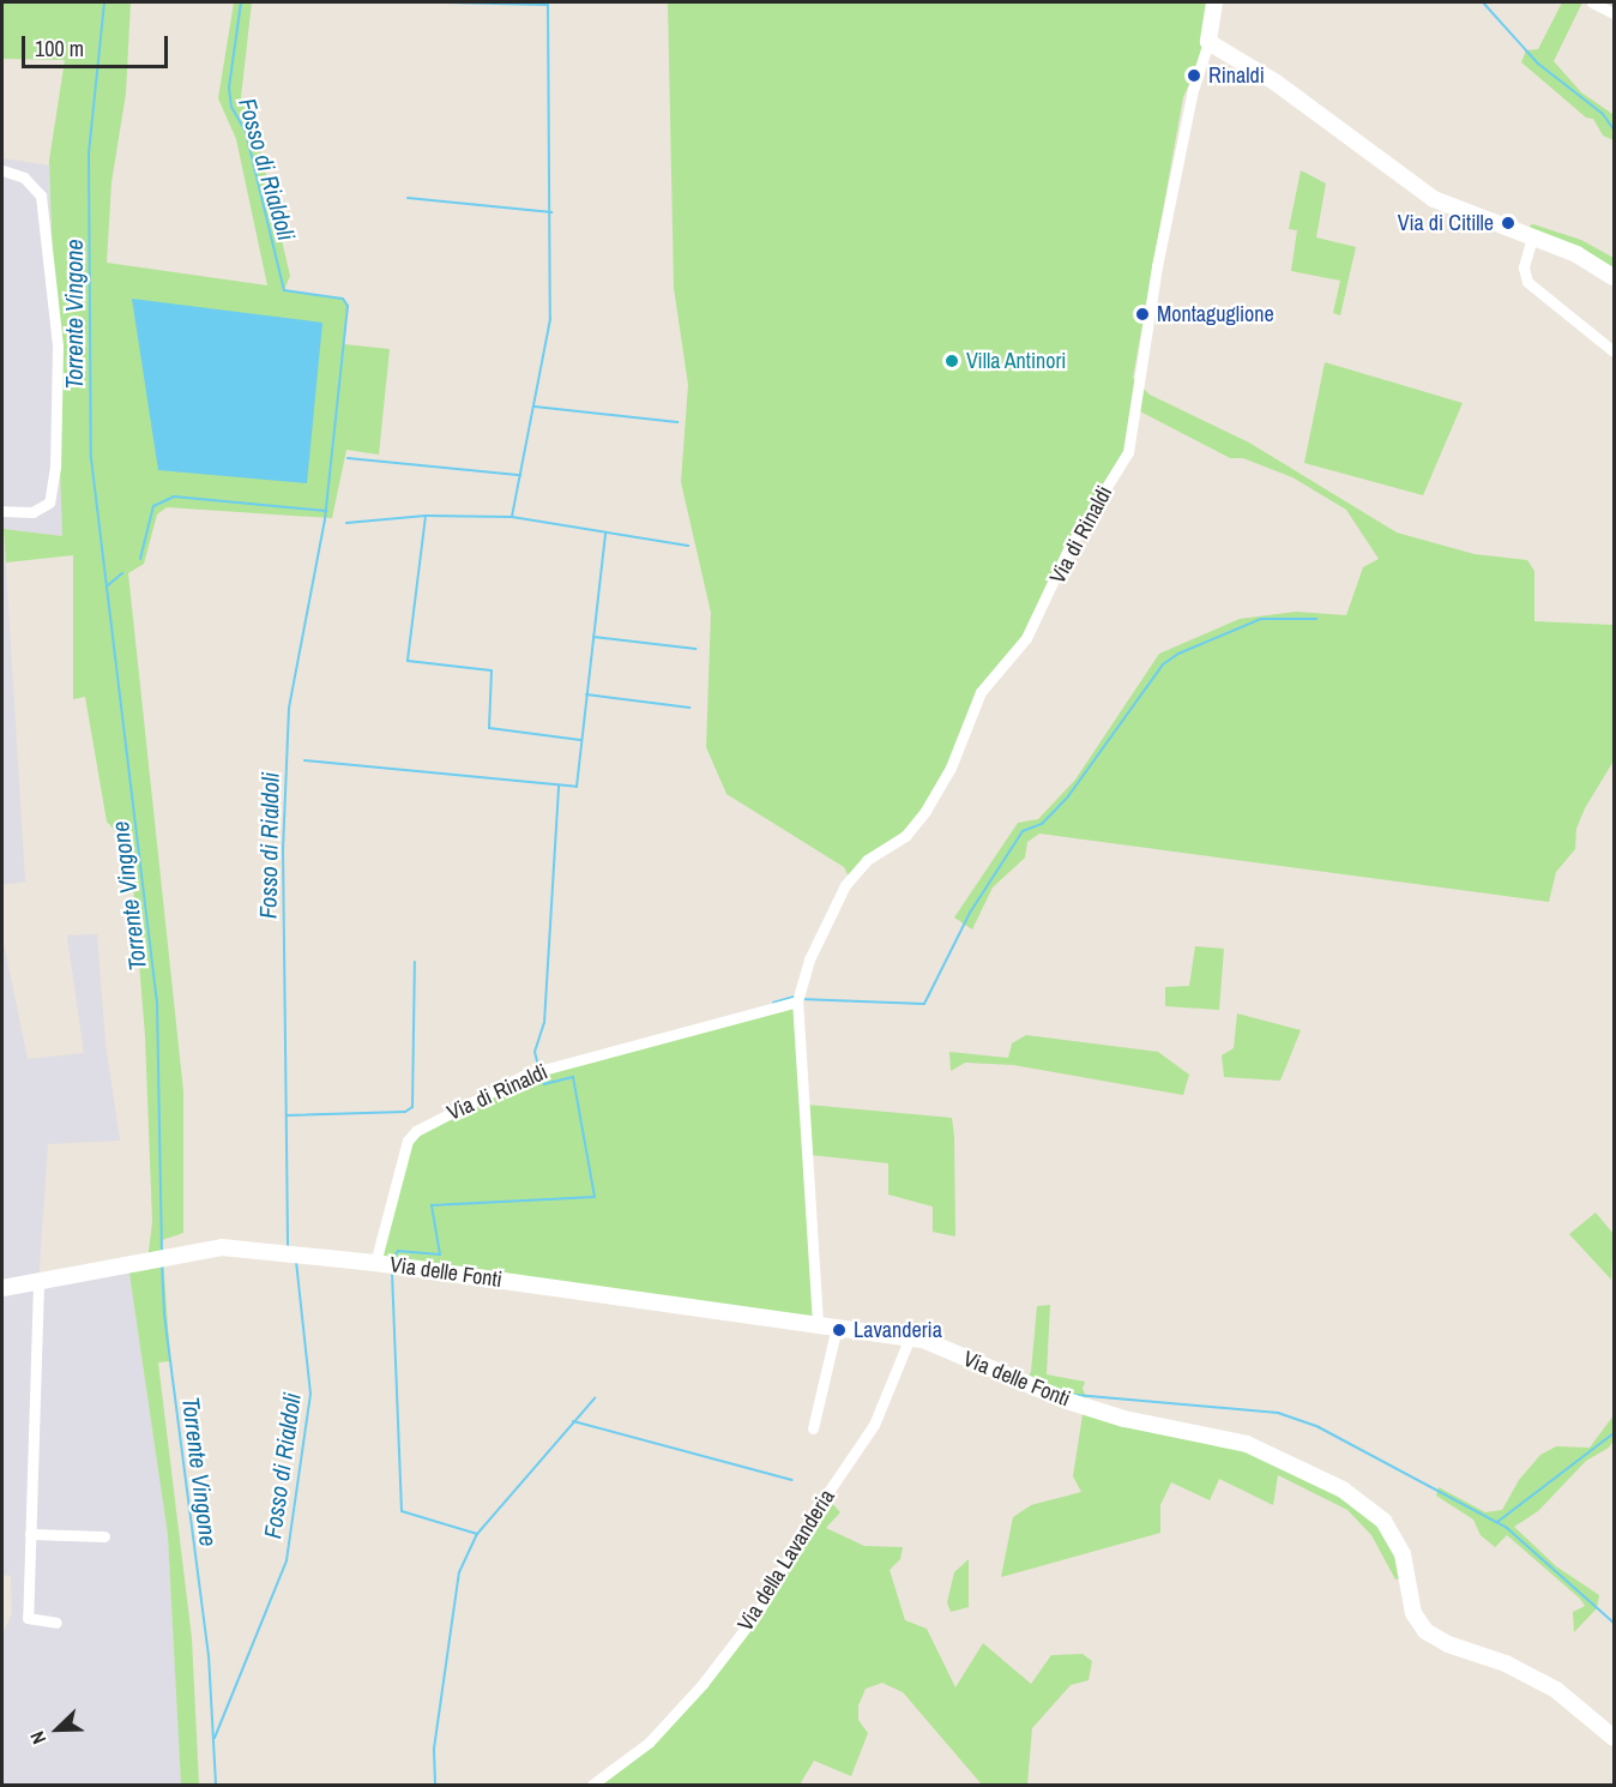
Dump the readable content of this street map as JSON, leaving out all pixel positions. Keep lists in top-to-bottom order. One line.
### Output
{"streets":{"street":["Via di Rinaldi","Via delle Fonti","Via della Lavanderia"]},"crossings":[["Via di Rinaldi","Via delle Fonti"],["Via delle Fonti","Via della Lavanderia"]],"water":["Fosso di Rialdoli","Torrente Vingone"],"places":["Rinaldi","Via di Citille","Montaguglione","Villa Antinori","Lavanderia"],"scale_bar":"100 m","north":"bottom left"}
